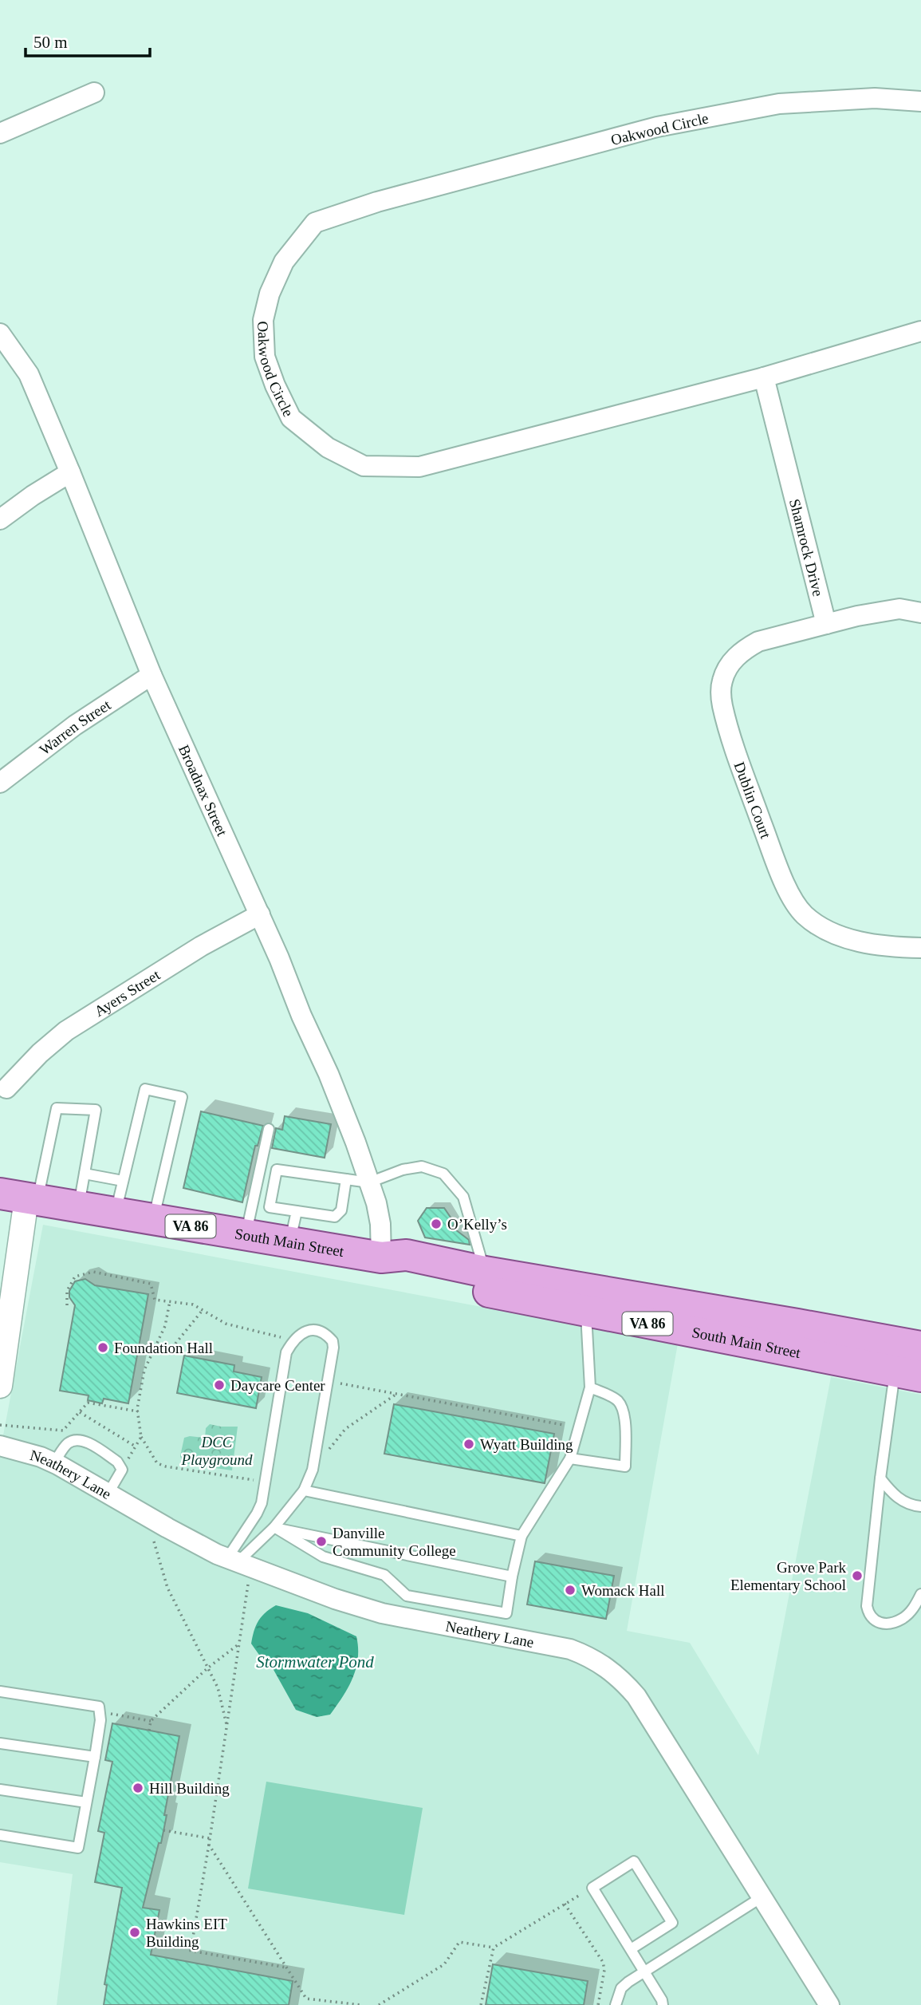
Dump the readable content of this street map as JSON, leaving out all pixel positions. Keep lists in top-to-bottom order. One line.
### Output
{"streets":{"main road":["VA 86","South Main Street"],"street":["Oakwood Circle","Shamrock Drive","Warren Street","Broadnax Street","Dublin Court","Ayers Street","Neathery Lane"]},"crossings":[["Oakwood Circle","Shamrock Drive"],["Shamrock Drive","Dublin Court"],["Warren Street","Broadnax Street"],["Broadnax Street","Ayers Street"],["Broadnax Street","South Main Street"]],"water":["Stormwater Pond"],"parks":["DCC Playground"],"places":["O’Kelly’s","Foundation Hall","Daycare Center","Wyatt Building","Danville Community College","Grove Park Elementary School","Womack Hall","Hill Building","Hawkins EIT Building"],"scale_bar":"50 m"}
